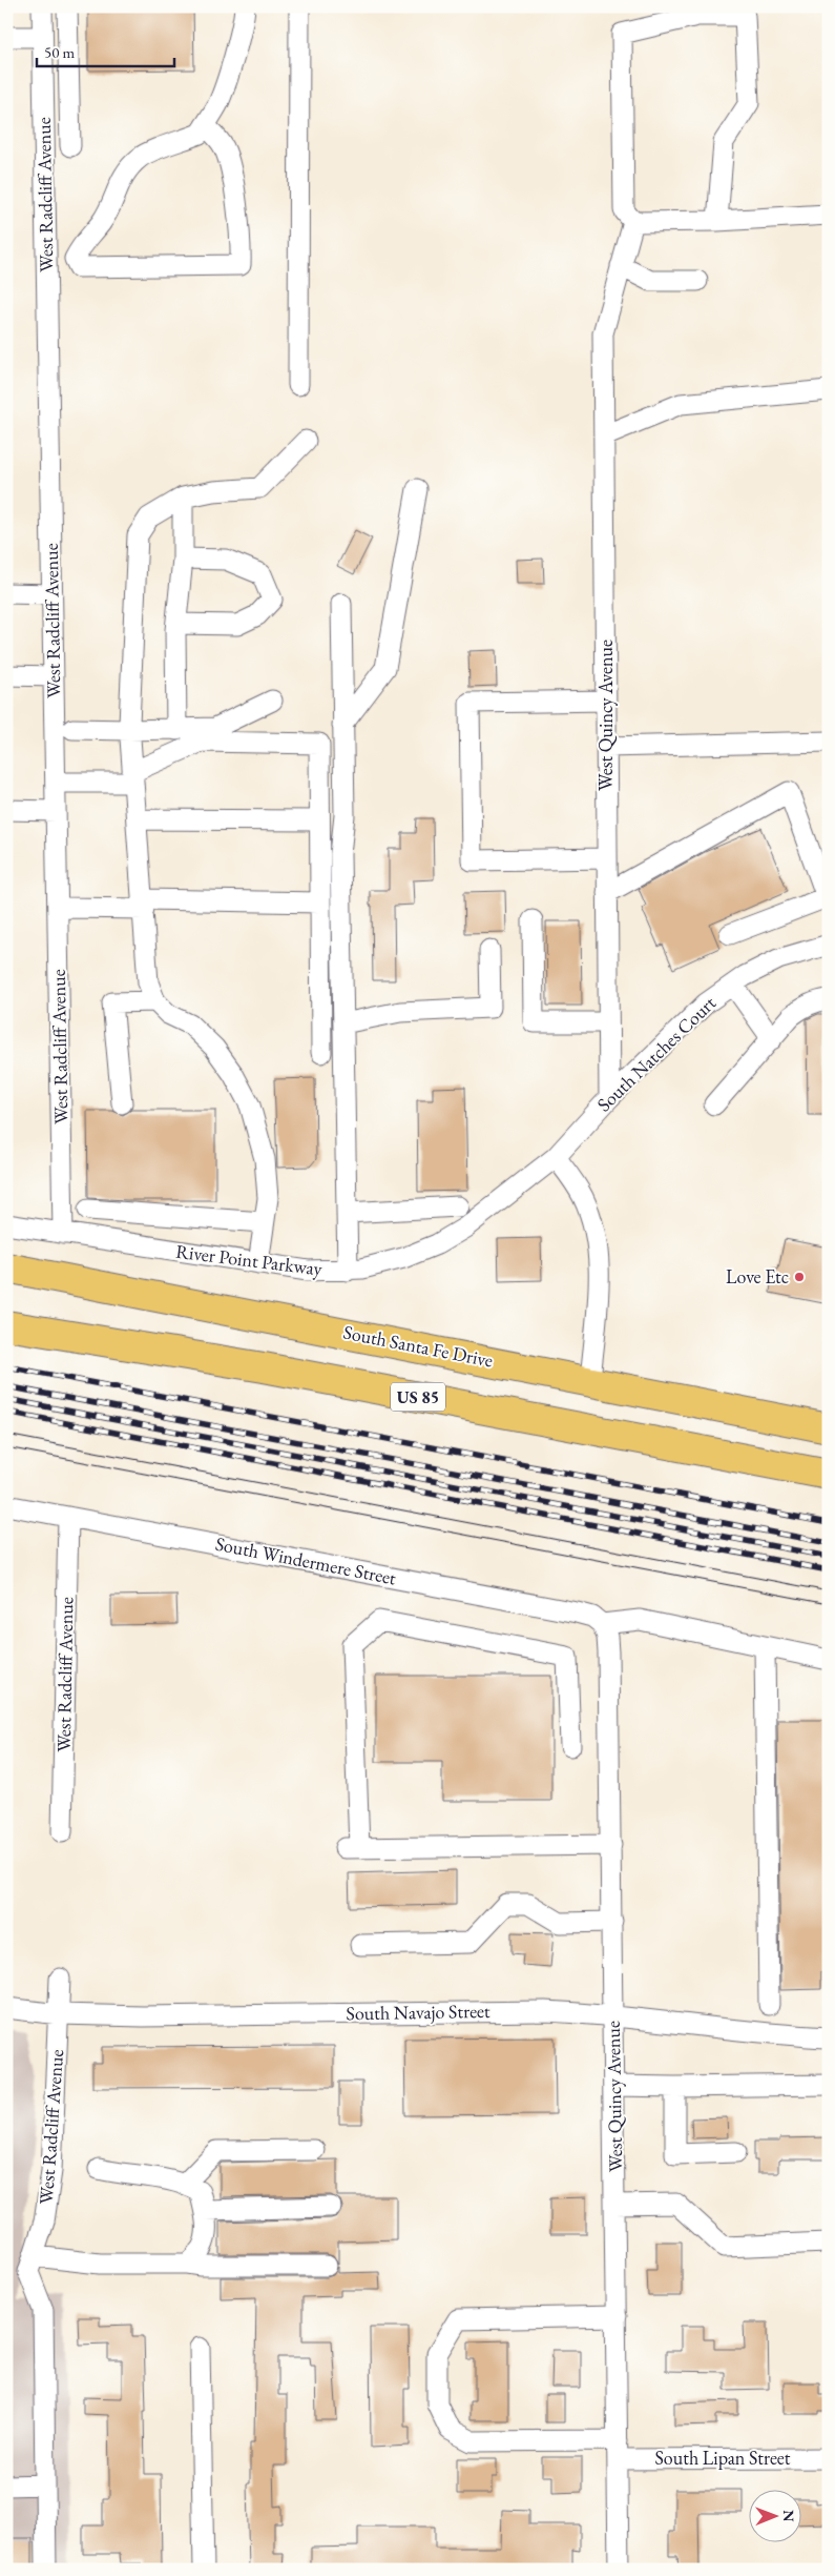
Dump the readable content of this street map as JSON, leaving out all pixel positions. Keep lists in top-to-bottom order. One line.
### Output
{"streets":{"highway":["South Santa Fe Drive","US 85"],"street":["West Radcliff Avenue","West Quincy Avenue","South Natches Court","River Point Parkway","South Windermere Street","South Navajo Street","South Lipan Street"]},"crossings":[["West Radcliff Avenue","River Point Parkway"],["West Radcliff Avenue","South Windermere Street"],["West Radcliff Avenue","South Navajo Street"],["West Quincy Avenue","South Natches Court"],["West Quincy Avenue","South Windermere Street"],["West Quincy Avenue","South Navajo Street"],["West Quincy Avenue","South Lipan Street"],["South Natches Court","River Point Parkway"]],"places":["Love Etc"],"scale_bar":"50 m","north":"right"}
